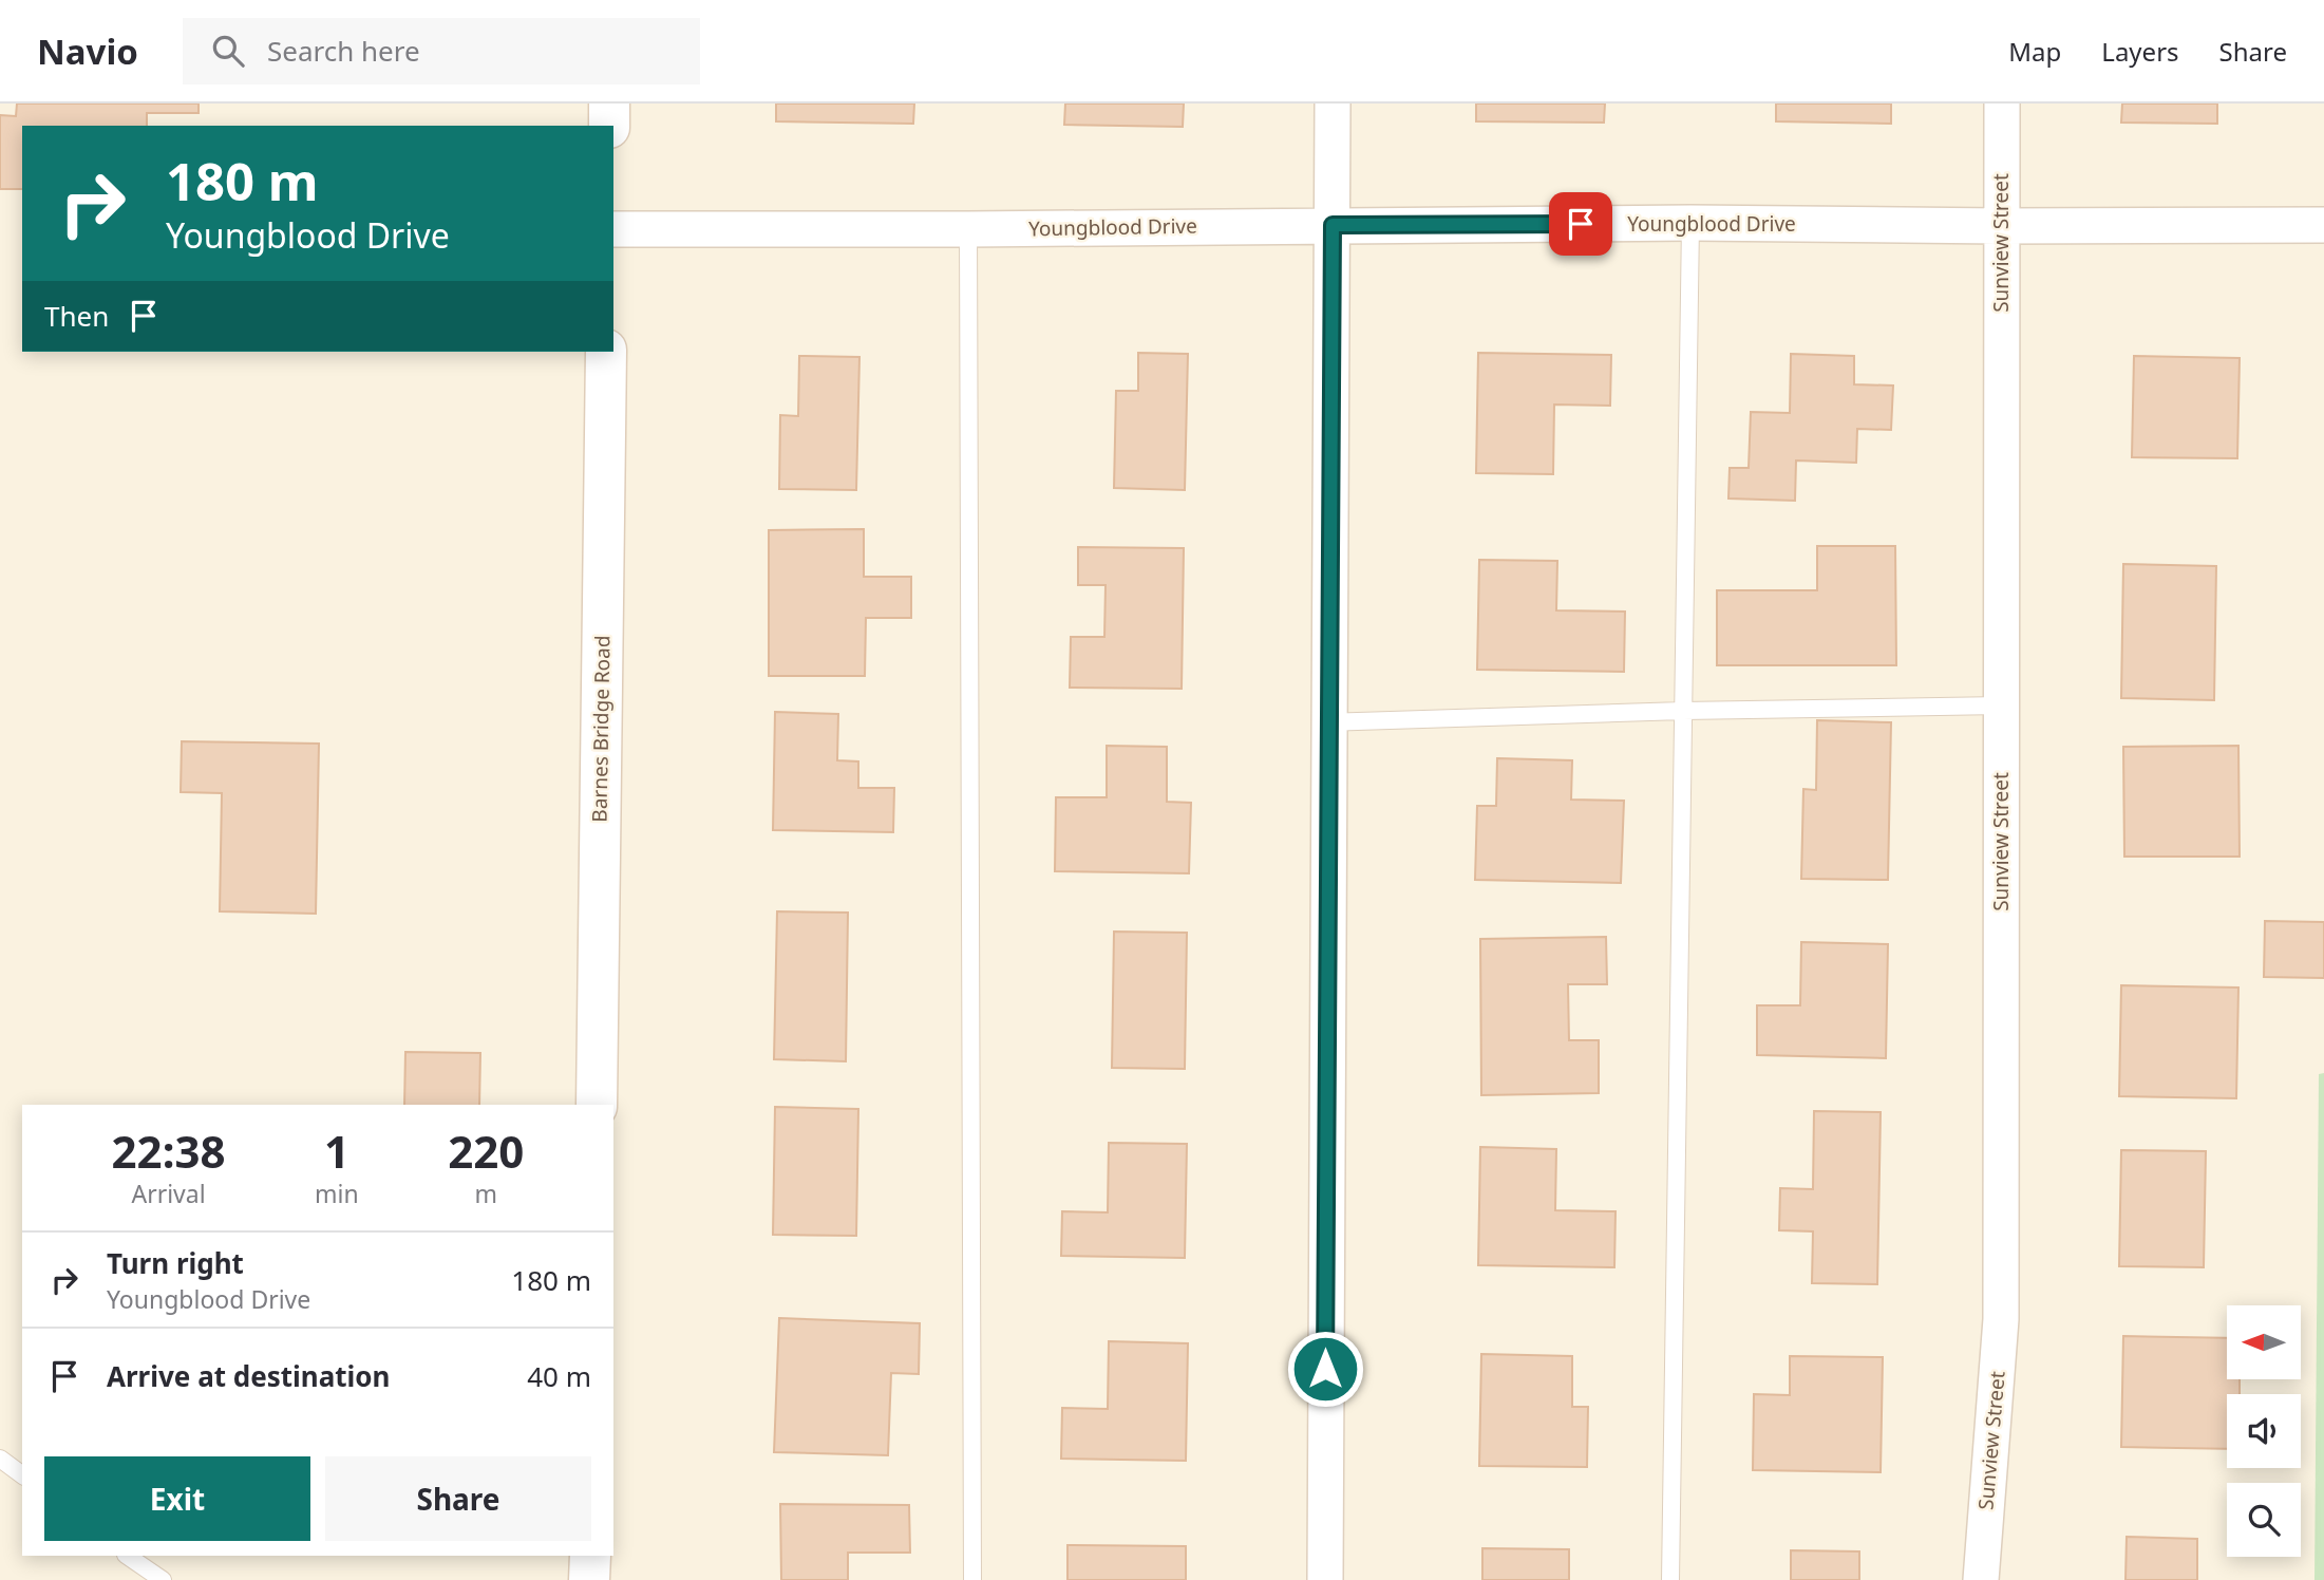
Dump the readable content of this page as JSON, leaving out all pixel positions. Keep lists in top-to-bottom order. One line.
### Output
{"streets":{"street":["Youngblood Drive","Sunview Street","Barnes Bridge Road"]},"crossings":[["Youngblood Drive","Sunview Street"]],"north":"left","page":{"header":"Navio","search":"Search here","nav":["Map","Layers","Share"],"turn":["180 m","Youngblood Drive"],"then":"Then","eta":["22:38","Arrival","1","min","220","m"],"list":[{"name":"Turn right","note":"Youngblood Drive","value":"180 m"},{"name":"Arrive at destination","value":"40 m"}],"buttons":["Exit","Share"]}}
